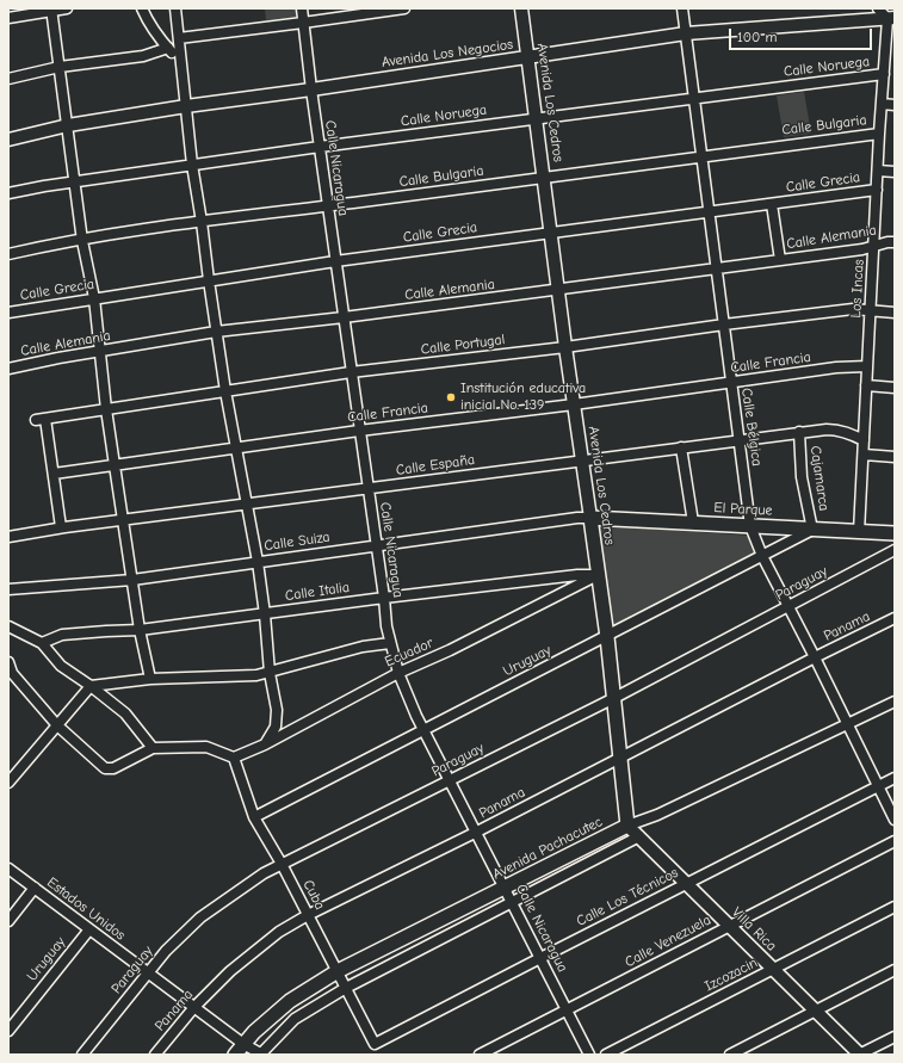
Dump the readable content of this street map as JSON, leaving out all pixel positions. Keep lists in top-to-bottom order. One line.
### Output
{"streets":{"main road":["Avenida Los Cedros","El Parque","Avenida Pachacutec"],"street":["Avenida Los Negocios","Calle Noruega","Calle Bulgaria","Calle Nicaragua","Calle Grecia","Calle Alemania","Los Incas","Calle Portugal","Calle Francia","Calle Bélgica","Calle España","Cajamarca","Calle Suiza","Paraguay","Calle Italia","Panama","Ecuador","Uruguay","Cuba","Calle Los Técnicos","Estados Unidos","Villa Rica","Calle Venezuela","Izcozacin"]},"crossings":[["Avenida Los Negocios","Avenida Los Cedros"],["Avenida Los Negocios","Calle Nicaragua"],["Avenida Los Negocios","Los Incas"],["Avenida Los Negocios","Calle Bélgica"],["Calle Noruega","Avenida Los Cedros"],["Calle Noruega","Calle Nicaragua"],["Calle Noruega","Los Incas"],["Calle Noruega","Calle Bélgica"],["Avenida Los Cedros","Calle Bulgaria"],["Avenida Los Cedros","Calle Grecia"],["Avenida Los Cedros","Calle Alemania"],["Avenida Los Cedros","Calle Portugal"],["Avenida Los Cedros","Calle Francia"],["Avenida Los Cedros","Calle España"],["Avenida Los Cedros","El Parque"],["Avenida Los Cedros","Calle Suiza"],["Avenida Los Cedros","Paraguay"],["Avenida Los Cedros","Calle Italia"],["Avenida Los Cedros","Panama"],["Avenida Los Cedros","Ecuador"],["Avenida Los Cedros","Uruguay"],["Avenida Los Cedros","Avenida Pachacutec"],["Avenida Los Cedros","Villa Rica"],["Calle Bulgaria","Calle Nicaragua"],["Calle Bulgaria","Los Incas"],["Calle Bulgaria","Calle Bélgica"],["Calle Nicaragua","Calle Grecia"],["Calle Nicaragua","Calle Alemania"],["Calle Nicaragua","Calle Portugal"],["Calle Nicaragua","Calle Francia"],["Calle Nicaragua","Calle España"],["Calle Nicaragua","Calle Suiza"],["Calle Nicaragua","Paraguay"],["Calle Nicaragua","Calle Italia"],["Calle Nicaragua","Panama"],["Calle Nicaragua","Ecuador"],["Calle Nicaragua","Uruguay"],["Calle Nicaragua","Avenida Pachacutec"],["Calle Nicaragua","Calle Los Técnicos"],["Calle Nicaragua","Calle Venezuela"],["Calle Grecia","Los Incas"],["Calle Grecia","Calle Bélgica"],["Calle Alemania","Los Incas"],["Calle Alemania","Calle Bélgica"],["Los Incas","Calle Portugal"],["Los Incas","Calle Francia"],["Los Incas","Calle España"],["Los Incas","El Parque"],["Calle Portugal","Calle Bélgica"],["Calle Francia","Calle Bélgica"],["Calle Bélgica","Calle España"],["Calle Bélgica","El Parque"],["Calle Bélgica","Paraguay"],["Calle Bélgica","Panama"],["Calle Bélgica","Uruguay"],["Calle Bélgica","Avenida Pachacutec"],["Calle Bélgica","Calle Los Técnicos"],["Calle España","Cajamarca"],["Cajamarca","El Parque"],["Cajamarca","Uruguay"],["El Parque","Calle Suiza"],["El Parque","Uruguay"],["Paraguay","Cuba"],["Paraguay","Estados Unidos"],["Calle Italia","Ecuador"],["Panama","Cuba"],["Panama","Estados Unidos"],["Ecuador","Cuba"],["Uruguay","Cuba"],["Uruguay","Estados Unidos"],["Avenida Pachacutec","Cuba"],["Avenida Pachacutec","Estados Unidos"],["Avenida Pachacutec","Villa Rica"],["Cuba","Calle Los Técnicos"],["Calle Los Técnicos","Villa Rica"],["Villa Rica","Calle Venezuela"],["Villa Rica","Izcozacin"]],"places":["Institución educativa inicial No. 139"],"scale_bar":"100 m"}
